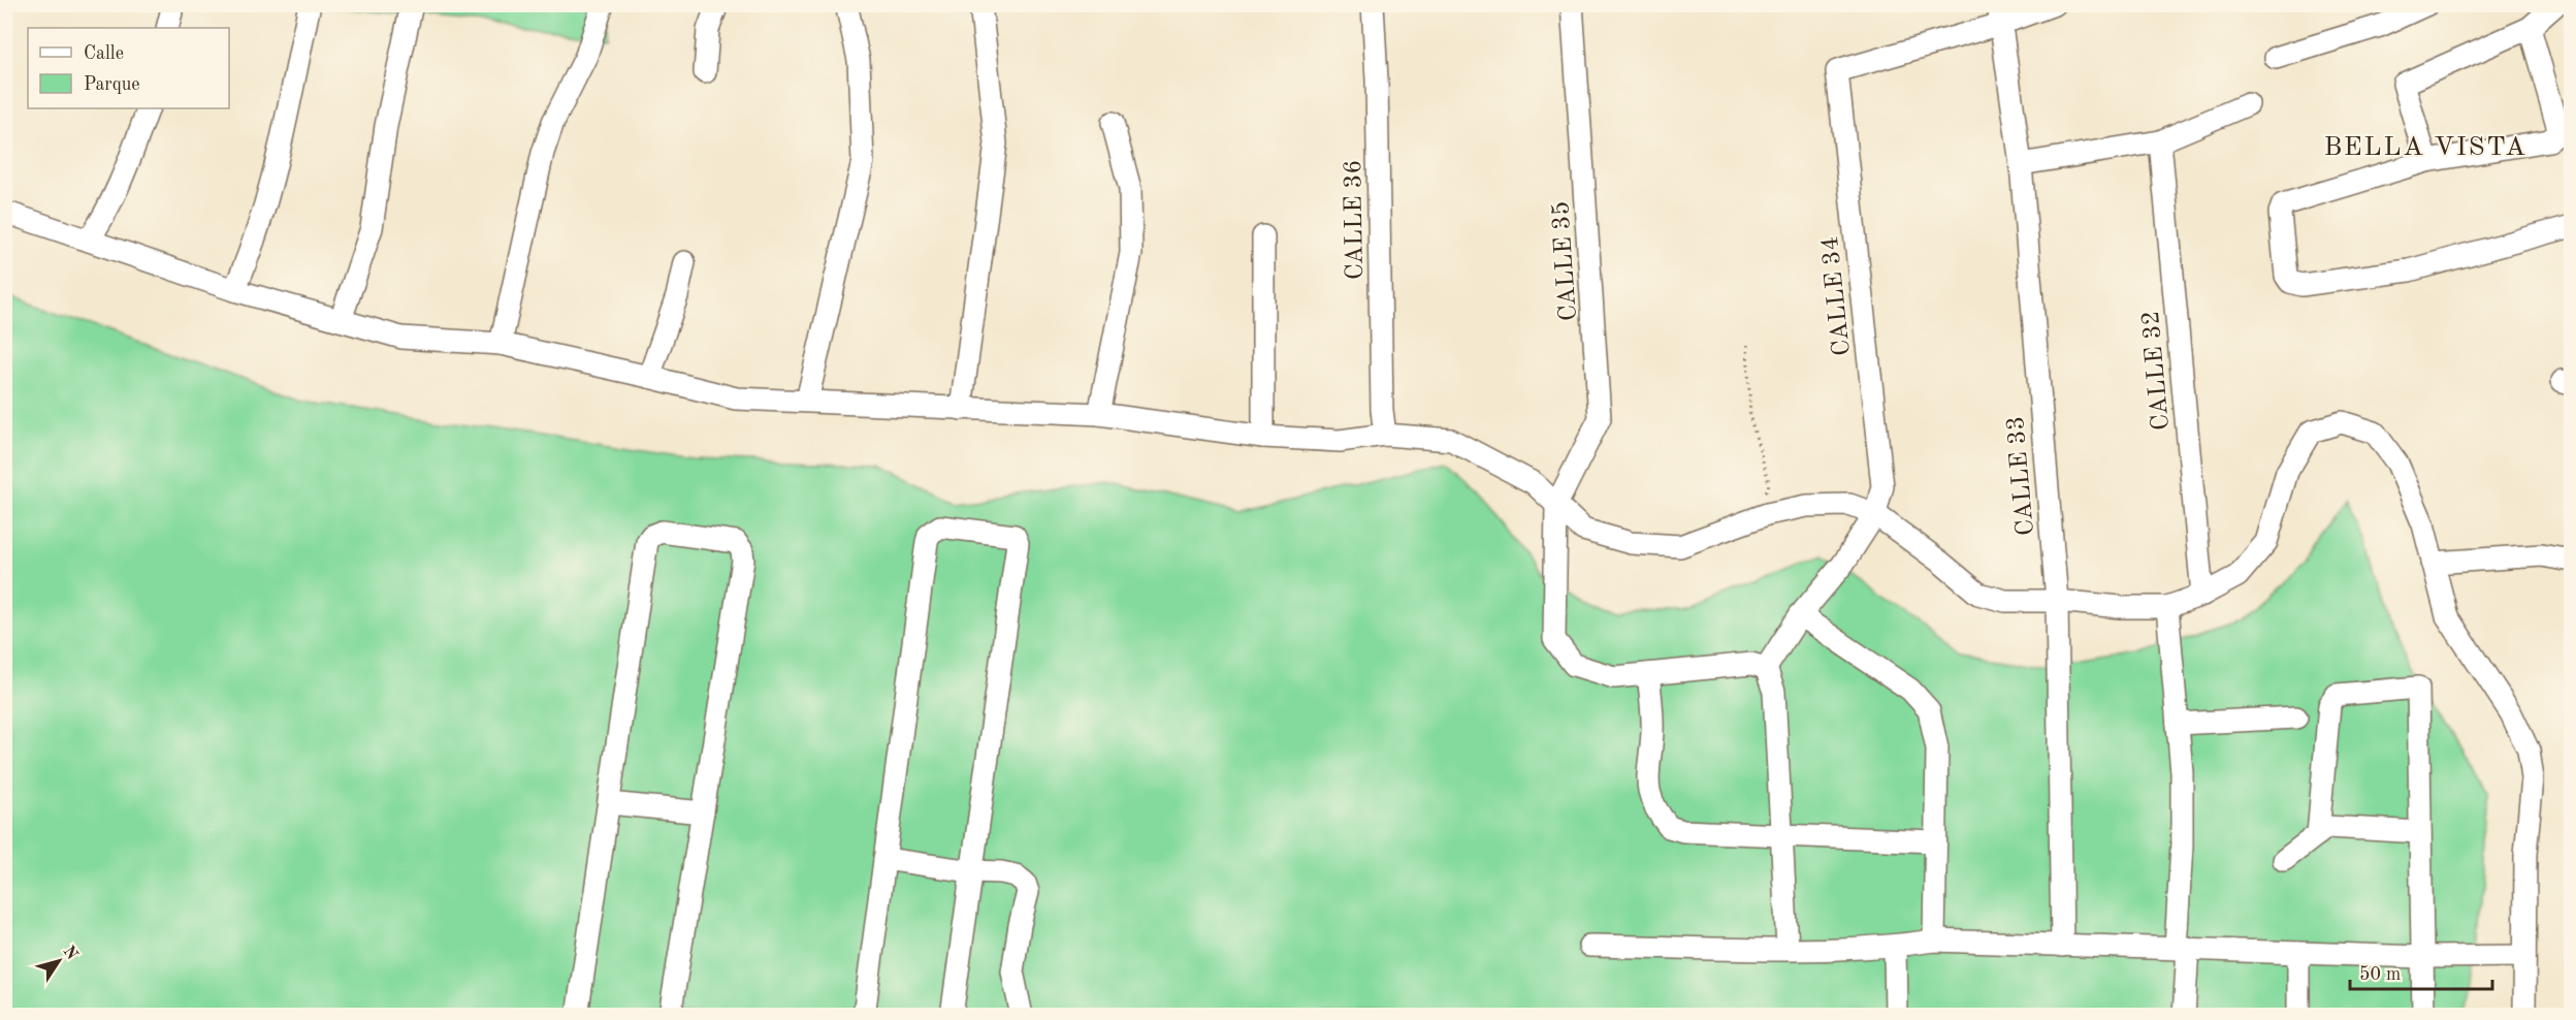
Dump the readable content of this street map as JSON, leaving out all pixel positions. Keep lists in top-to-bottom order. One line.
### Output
{"streets":{"street":["CALLE 36","CALLE 35","CALLE 34","CALLE 32","CALLE 33"]},"crossings":[["CALLE 34","CALLE 33"]],"districts":["BELLA VISTA"],"legend":["Calle","Parque"],"scale_bar":"50 m","north":"top right"}
